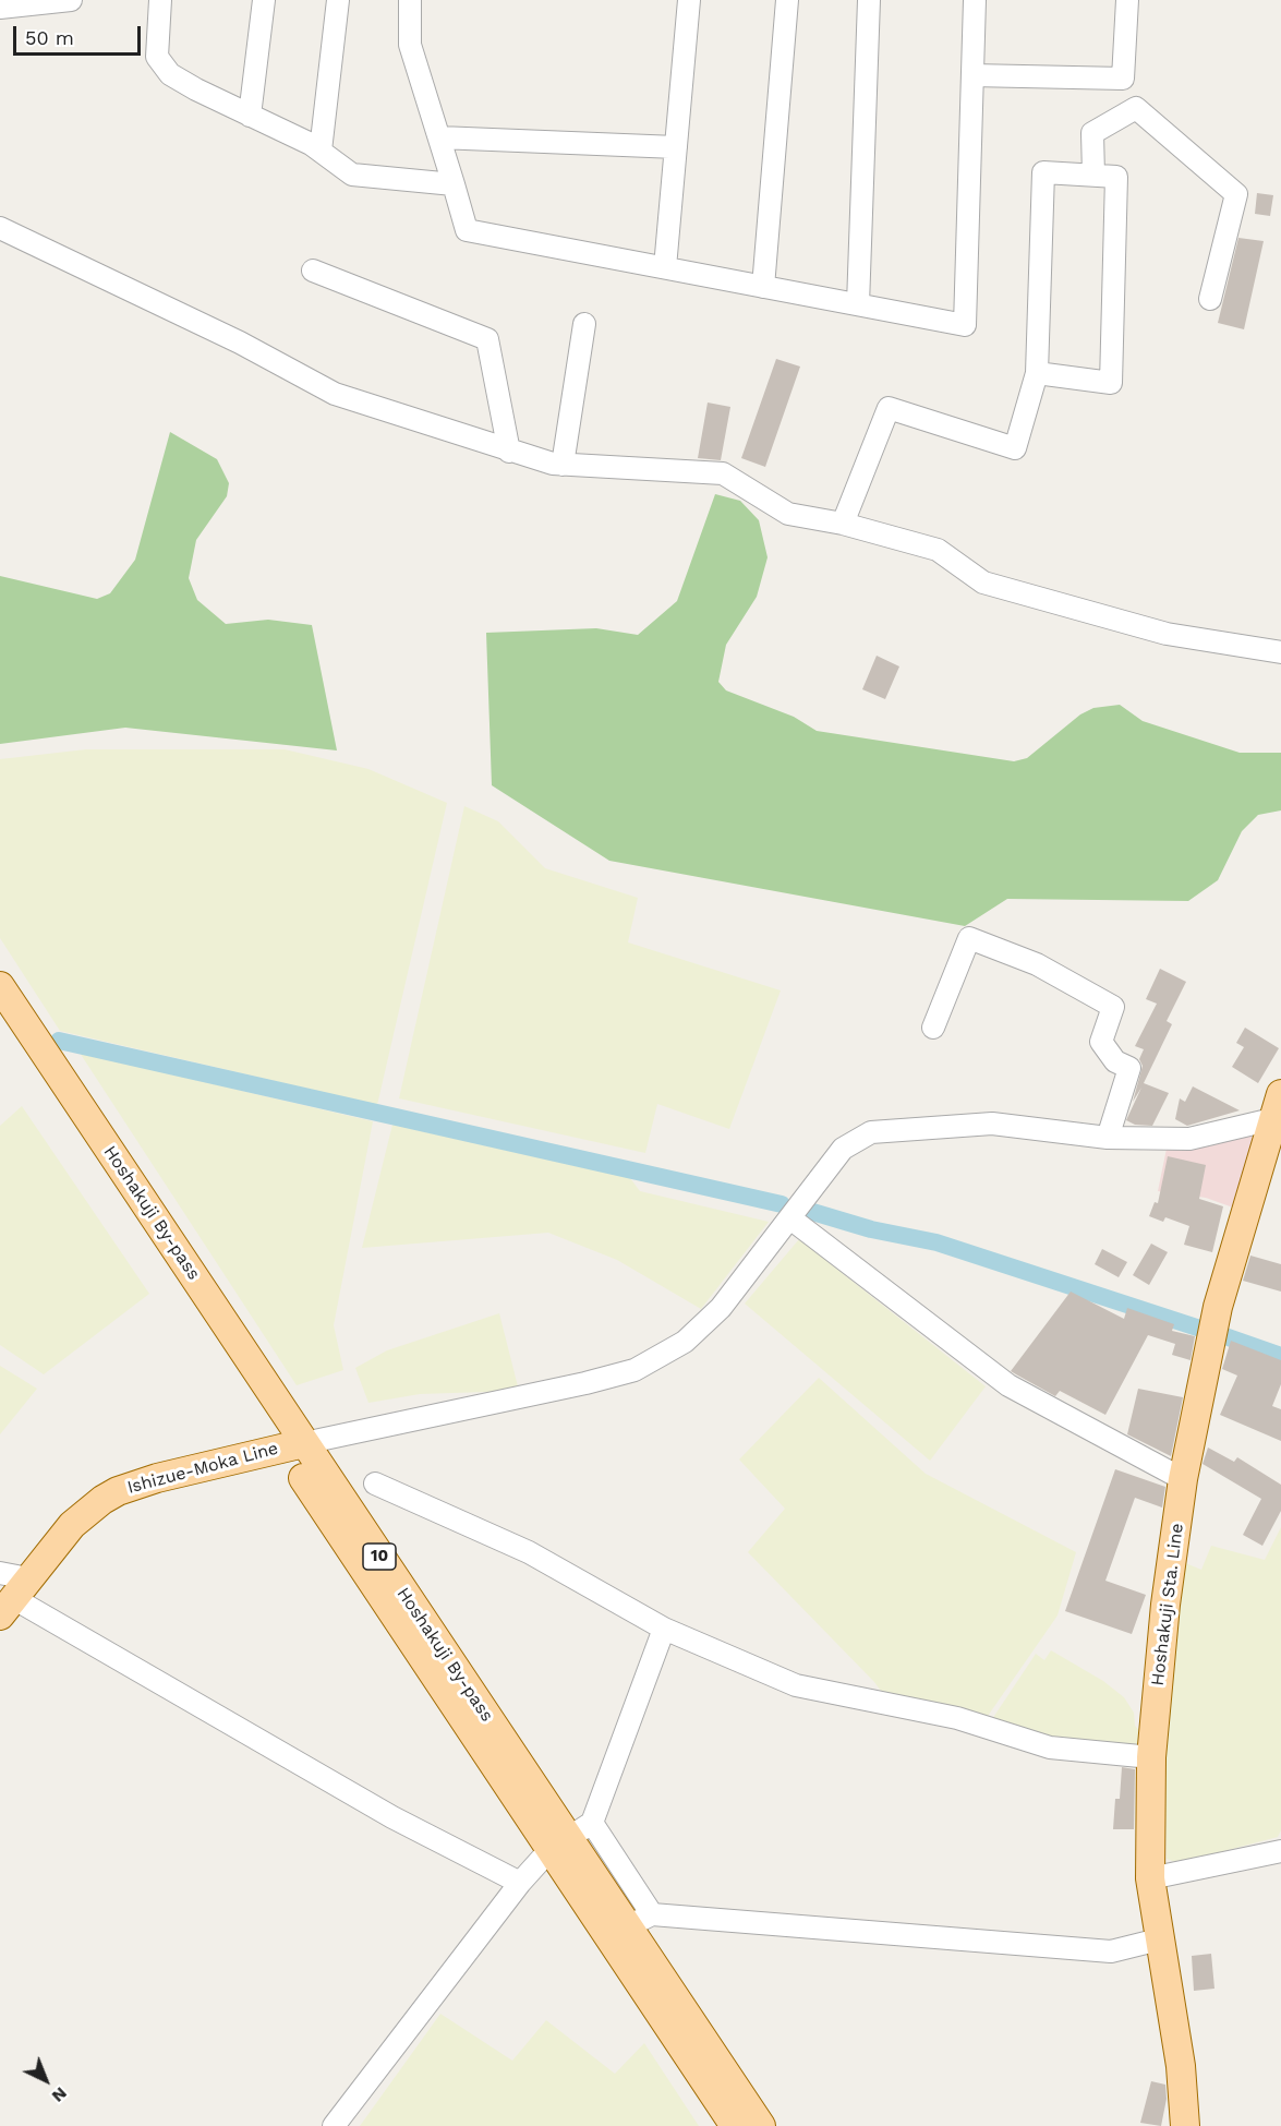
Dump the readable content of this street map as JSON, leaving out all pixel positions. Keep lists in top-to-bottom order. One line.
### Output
{"streets":{"main road":["Hoshakuji By-pass","Ishizue-Moka Line","10","Hoshakuji Sta. Line"]},"crossings":[["Hoshakuji By-pass","Ishizue-Moka Line"]],"scale_bar":"50 m","north":"bottom right"}
